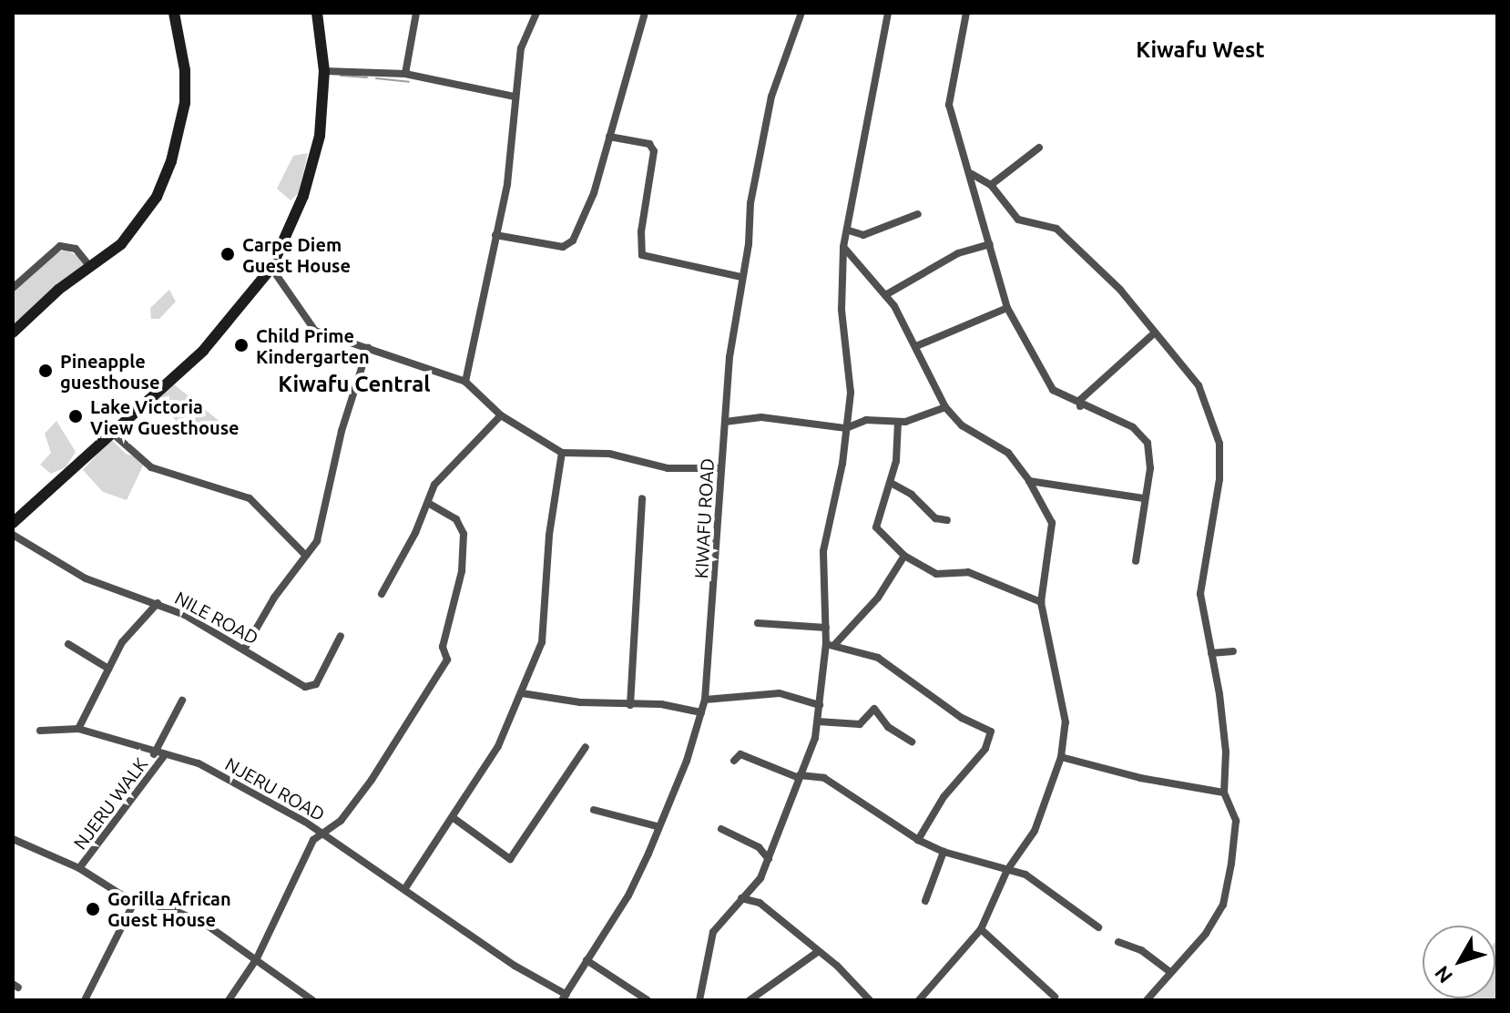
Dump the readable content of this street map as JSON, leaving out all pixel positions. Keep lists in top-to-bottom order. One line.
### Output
{"streets":{"street":["KIWAFU ROAD","NILE ROAD","NJERU ROAD","NJERU WALK"]},"crossings":[["KIWAFU ROAD","NJERU ROAD"],["NJERU ROAD","NJERU WALK"]],"districts":["Kiwafu West","Kiwafu Central"],"places":["Carpe Diem Guest House","Child Prime Kindergarten","Pineapple guesthouse","Lake Victoria View Guesthouse","Gorilla African Guest House"],"north":"bottom left"}
